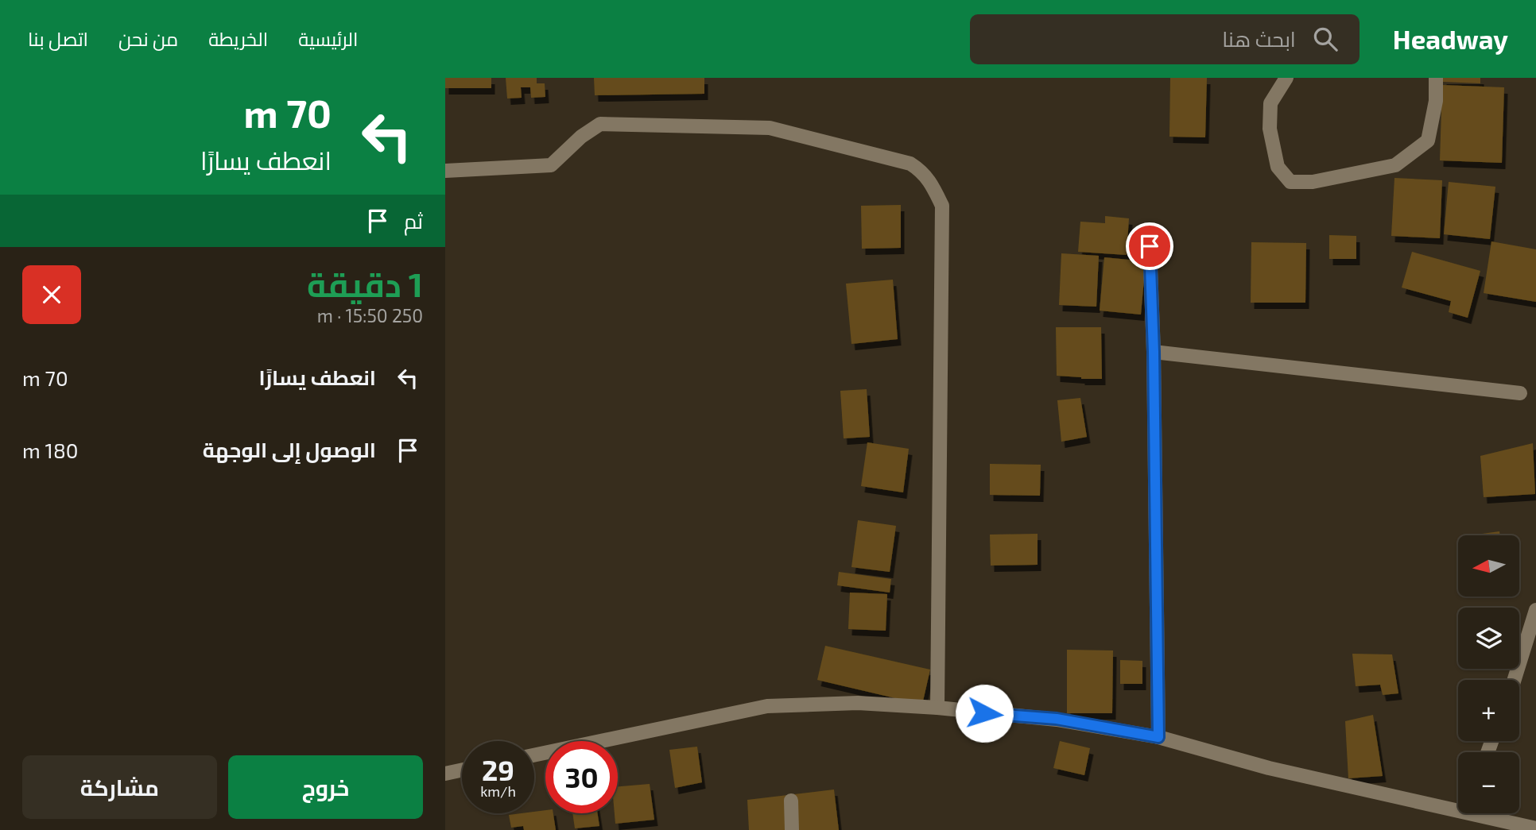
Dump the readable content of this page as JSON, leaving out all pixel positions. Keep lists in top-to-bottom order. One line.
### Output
{"north":"left","page":{"header":"Headway","search":"ابحث هنا","nav":["الرئيسية","الخريطة","من نحن","اتصل بنا"],"turn":["70 m","انعطف يسارًا"],"then":"ثم","heading":["1 دقيقة","250 m · 15:50"],"list":[{"name":"انعطف يسارًا","value":"70 m"},{"name":"الوصول إلى الوجهة","value":"180 m"}],"map_buttons":["+","−"],"speed":"29 km/h","limit":"30","buttons":["خروج","مشاركة"]}}
